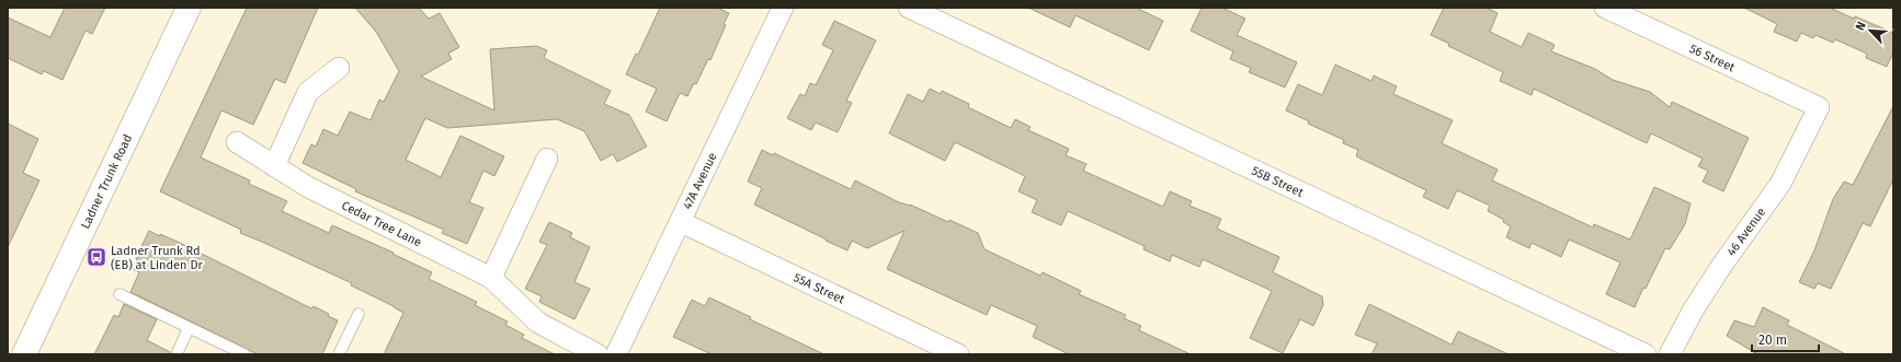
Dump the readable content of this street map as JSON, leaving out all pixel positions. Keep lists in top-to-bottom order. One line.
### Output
{"streets":{"main road":["Ladner Trunk Road"],"street":["56 Street","47A Avenue","55B Street","Cedar Tree Lane","46 Avenue","55A Street"]},"crossings":[["56 Street","46 Avenue"],["47A Avenue","55A Street"]],"places":{"bus stop":["Ladner Trunk Rd (EB) at Linden Dr"]},"scale_bar":"20 m","north":"top left"}
